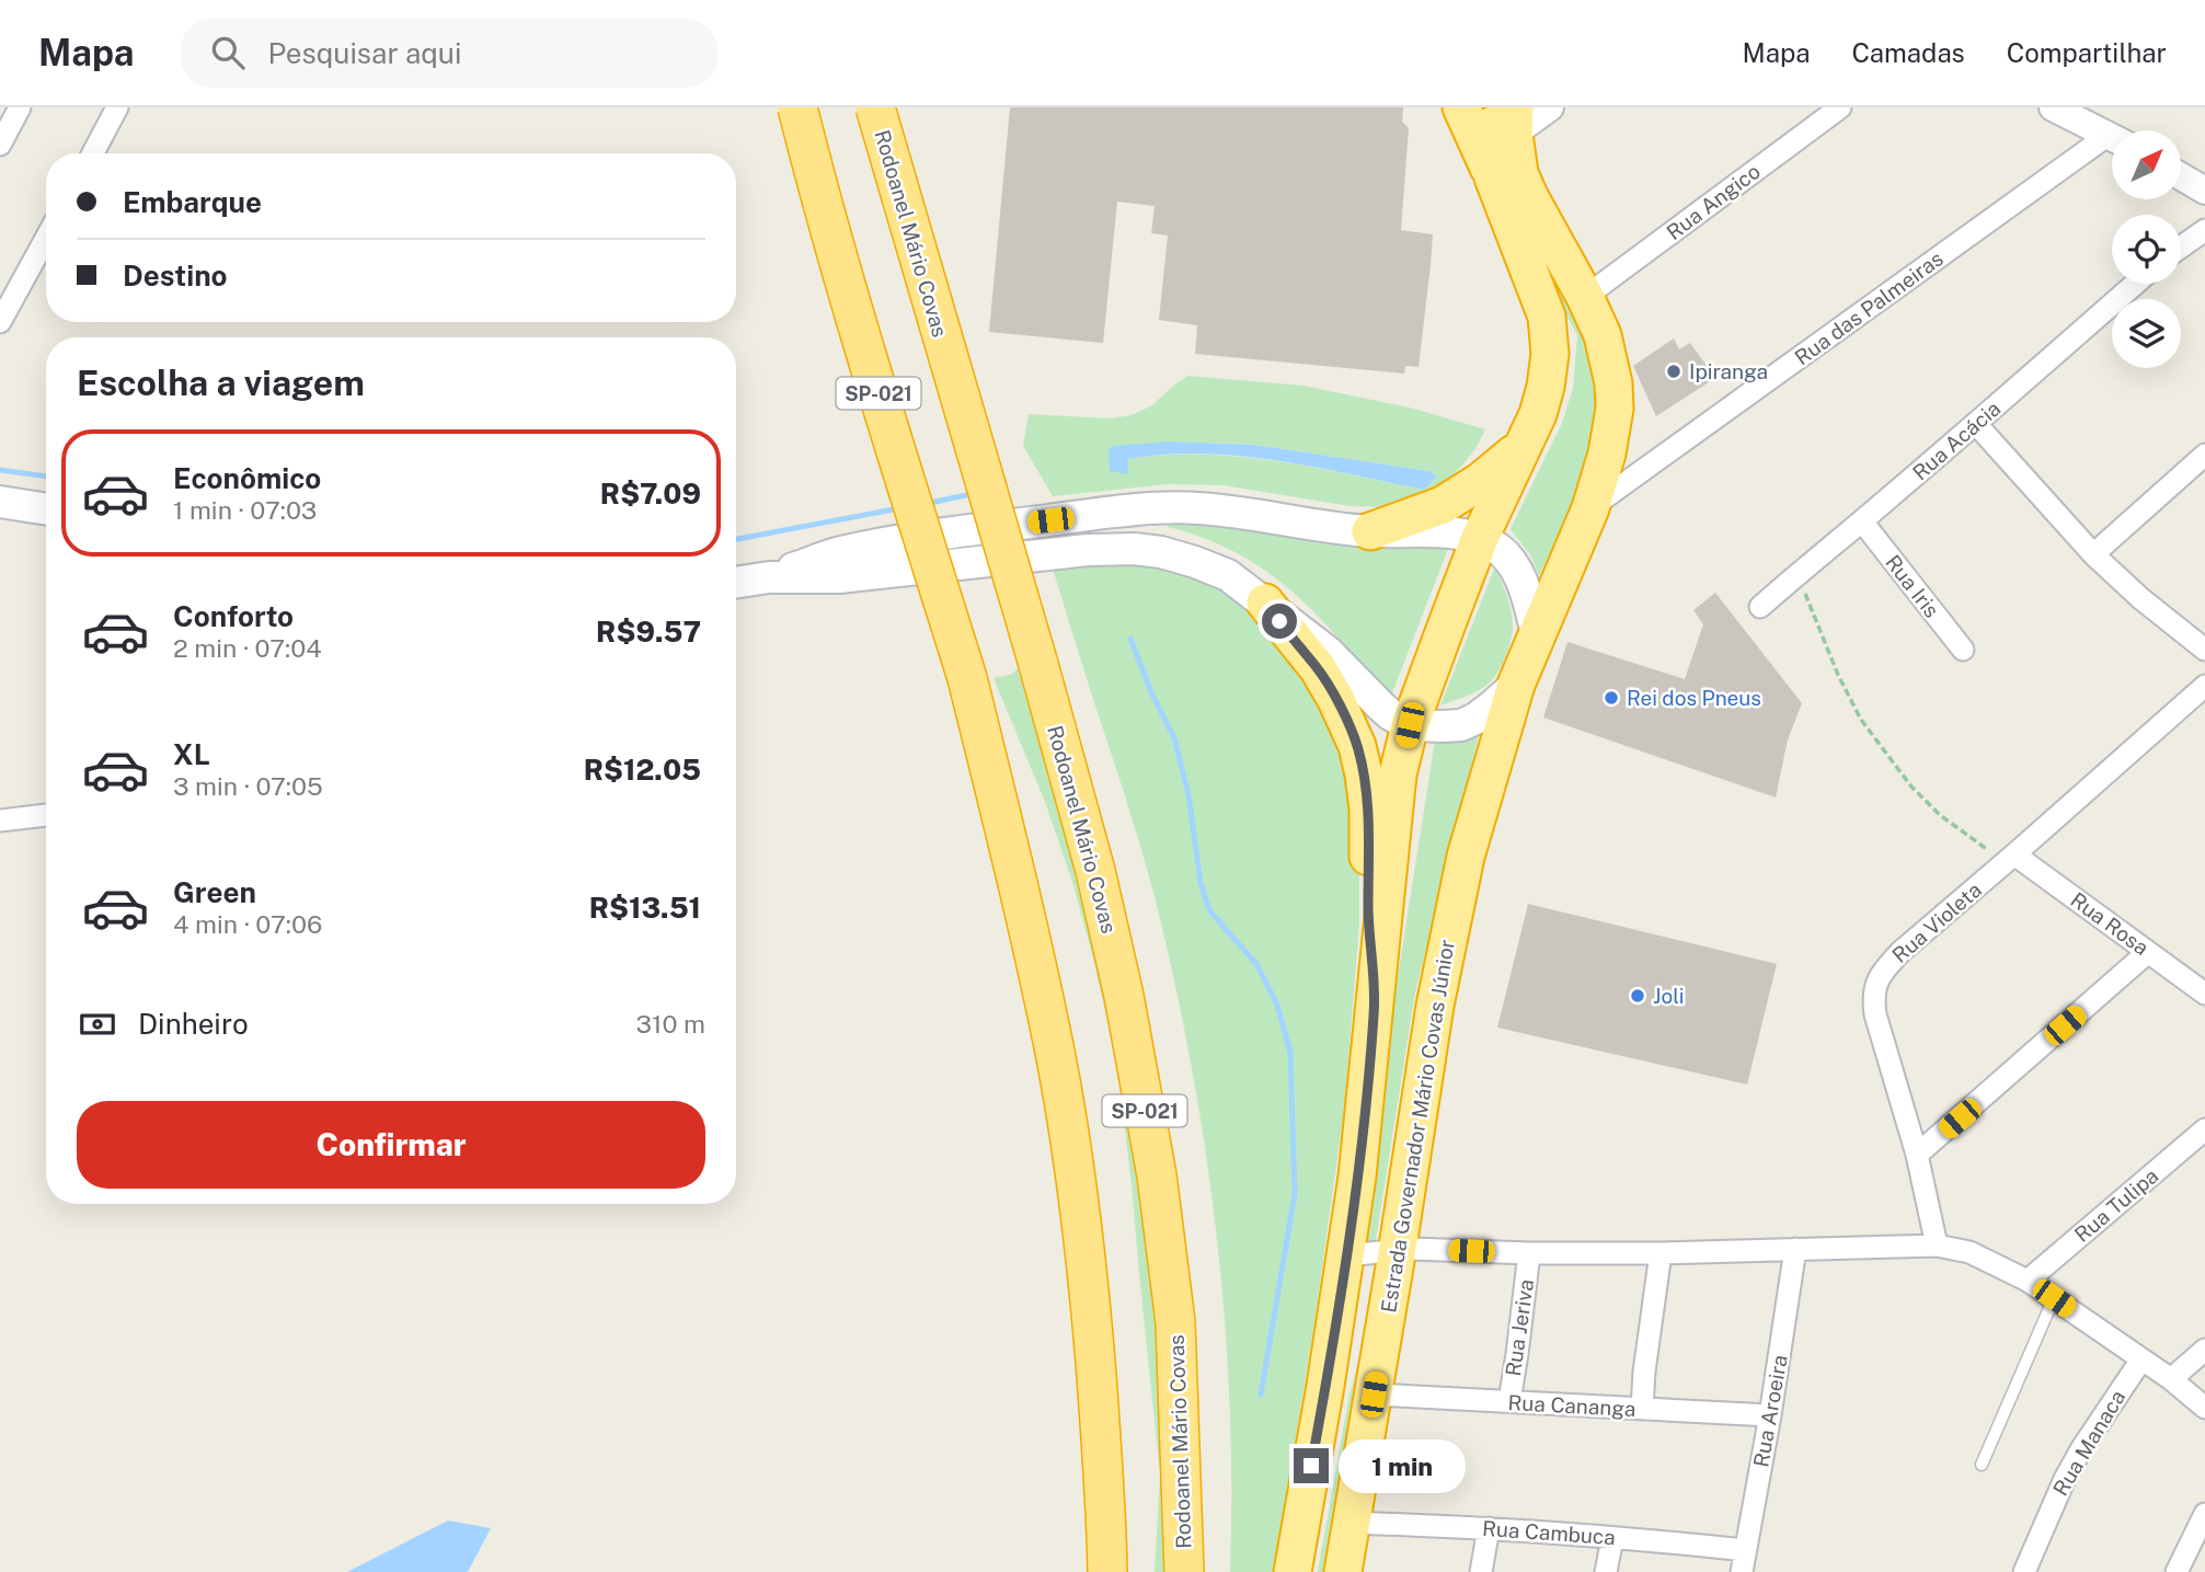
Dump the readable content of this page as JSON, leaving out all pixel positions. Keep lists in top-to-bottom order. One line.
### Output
{"streets":{"highway":["Rodoanel Mário Covas","SP-021","Estrada Governador Mário Covas Júnior"],"street":["Rua Angico","Rua das Palmeiras","Rua Acácia","Rua Iris","Rua Violeta","Rua Rosa","Rua Tulipa","Rua Jeriva","Rua Cananga","Rua Aroeira","Rua Manaca","Rua Cambuca"]},"crossings":[["Rua Angico","Estrada Governador Mário Covas Júnior"],["Rua das Palmeiras","Estrada Governador Mário Covas Júnior"],["Rua Acácia","Rua Iris"],["Rua Violeta","Rua Rosa"],["Estrada Governador Mário Covas Júnior","Rua Cananga"],["Estrada Governador Mário Covas Júnior","Rua Cambuca"],["Rua Jeriva","Rua Cananga"],["Rua Cananga","Rua Aroeira"],["Rua Aroeira","Rua Cambuca"]],"places":["Ipiranga","Rei dos Pneus","Joli"],"north":"top right","page":{"header":"Mapa","search":"Pesquisar aqui","nav":["Mapa","Camadas","Compartilhar"],"banner":["Embarque","Destino"],"heading":"Escolha a viagem","list":[{"name":"Econômico","note":"1 min · 07:03","value":"R$7.09"},{"name":"Conforto","note":"2 min · 07:04","value":"R$9.57"},{"name":"XL","note":"3 min · 07:05","value":"R$12.05"},{"name":"Green","note":"4 min · 07:06","value":"R$13.51"}],"pay":["Dinheiro","310 m"],"buttons":"Confirmar","bubble":"1 min"}}
